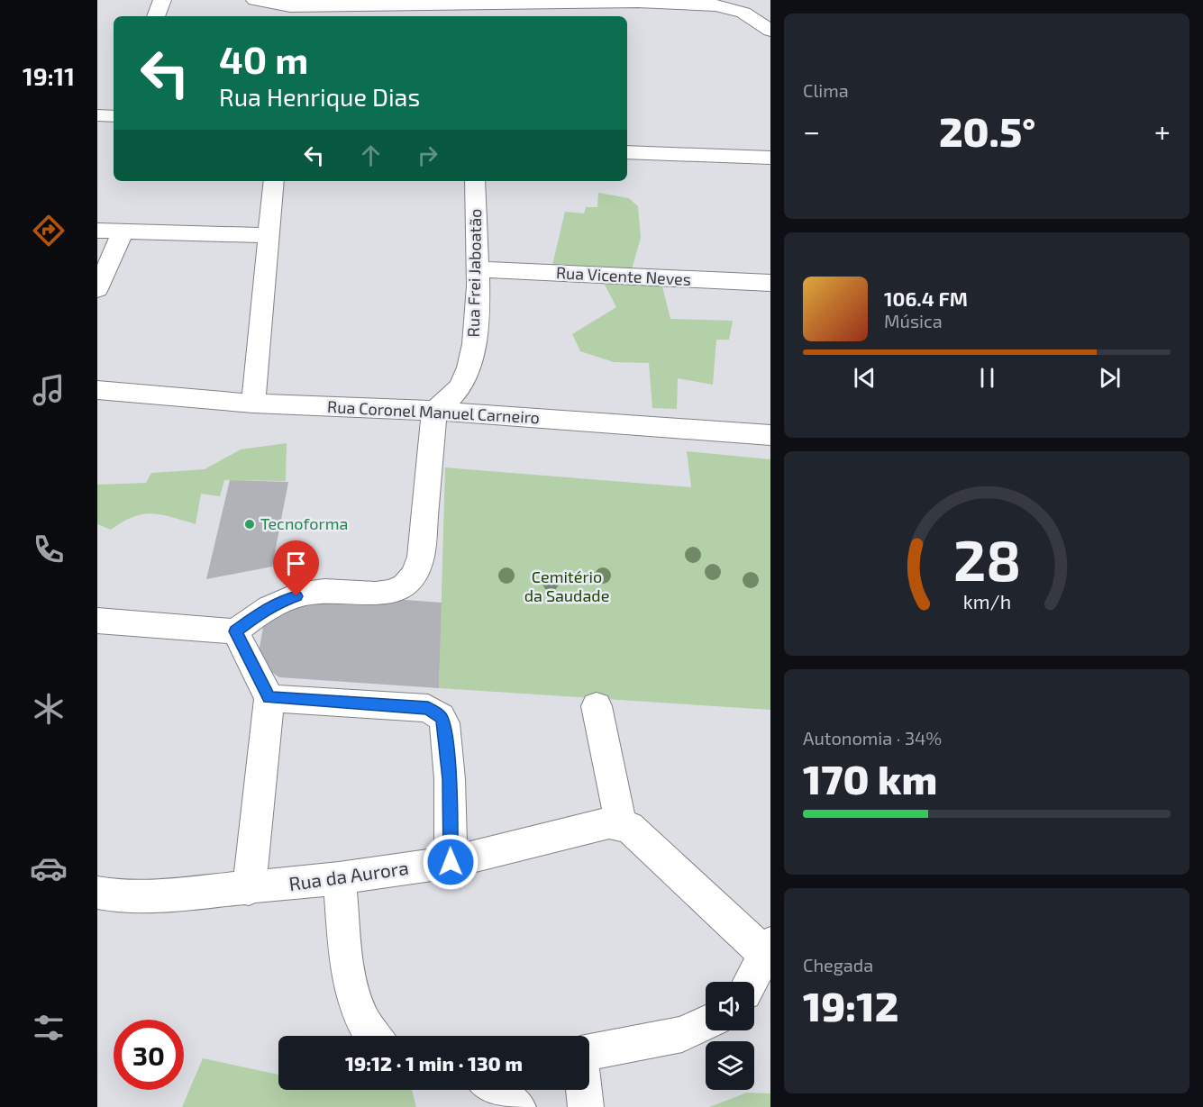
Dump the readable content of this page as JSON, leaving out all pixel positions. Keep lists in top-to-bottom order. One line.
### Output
{"streets":{"street":["Rua Frei Jaboatão","Rua Vicente Neves","Rua Coronel Manuel Carneiro","Rua da Aurora"]},"crossings":[["Rua Frei Jaboatão","Rua Vicente Neves"],["Rua Frei Jaboatão","Rua Coronel Manuel Carneiro"]],"parks":["Cemitério da Saudade"],"places":["Tecnoforma"],"page":{"tabs":"19:11","tile":["Clima",["Autonomia · 34%","170 km"],["Chegada","19:12"]],"turn":["40 m","Rua Henrique Dias"],"heat":["−","20.5°","+"],"song":["106.4 FM","Música"],"limit":"30","trip":"19:12 · 1 min · 130 m","gauge":["28","km/h"]}}
